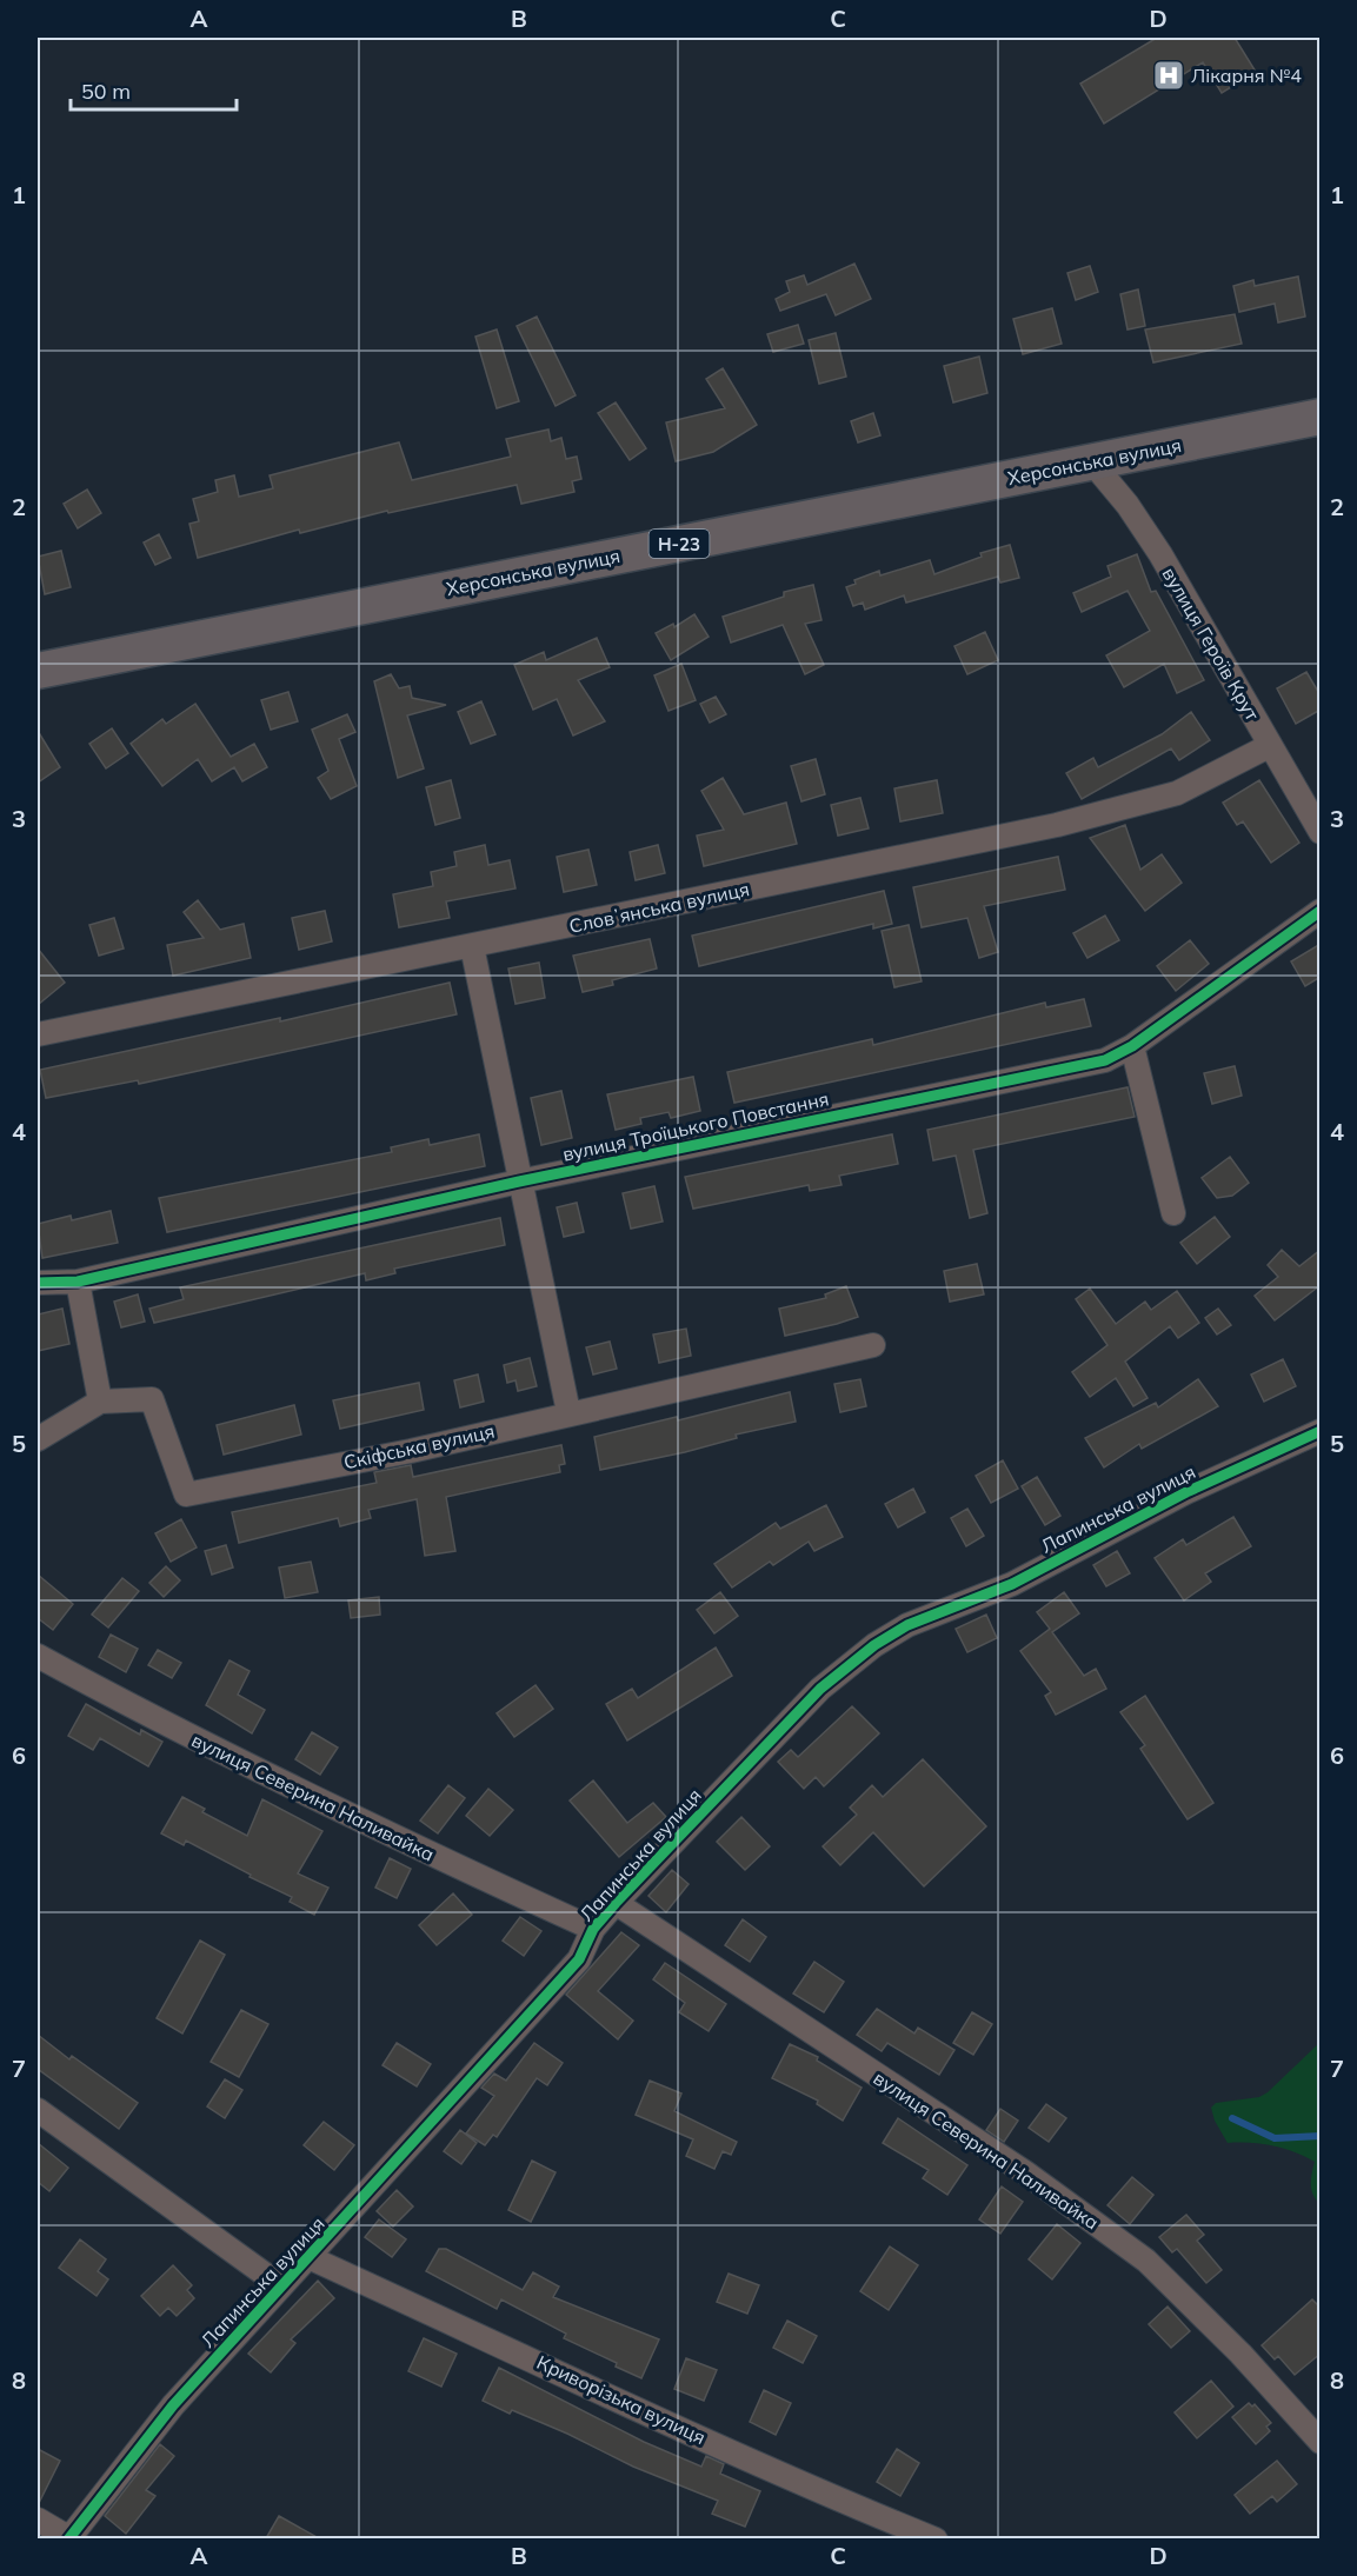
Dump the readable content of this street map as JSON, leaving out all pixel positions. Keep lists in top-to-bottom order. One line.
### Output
{"streets":{"main road":["Херсонська вулиця","Н-23"],"street":["вулиця Героїв Крут","Словʼянська вулиця","вулиця Троїцького Повстання","Скіфська вулиця","Лапинська вулиця","вулиця Северина Наливайка","Криворізька вулиця"]},"crossings":[["Херсонська вулиця","вулиця Героїв Крут"],["вулиця Героїв Крут","Словʼянська вулиця"],["Лапинська вулиця","вулиця Северина Наливайка"],["Лапинська вулиця","Криворізька вулиця"]],"places":{"hospital":["Лікарня №4"]},"scale_bar":"50 m","grid":{"columns":["A","B","C","D"],"rows":["1","2","3","4","5","6","7","8"]}}
